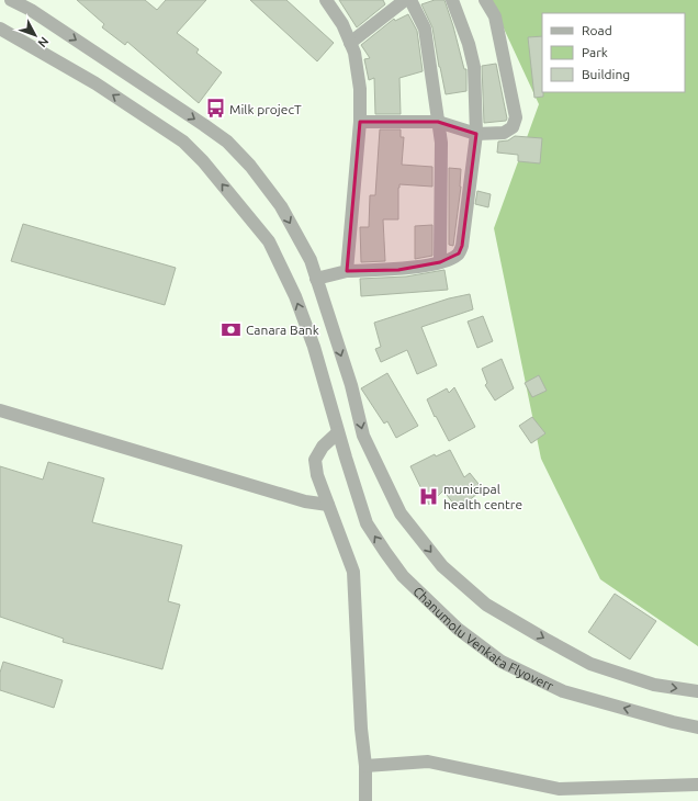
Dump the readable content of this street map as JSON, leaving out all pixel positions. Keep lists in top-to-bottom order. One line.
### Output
{"streets":{"street":["Chanumolu Venkata Flyoverr"]},"places":{"bus stop":["Milk projecT"],"bank":["Canara Bank"],"hospital":["municipal health centre"]},"legend":["Road","Park","Building"],"north":"bottom right"}
